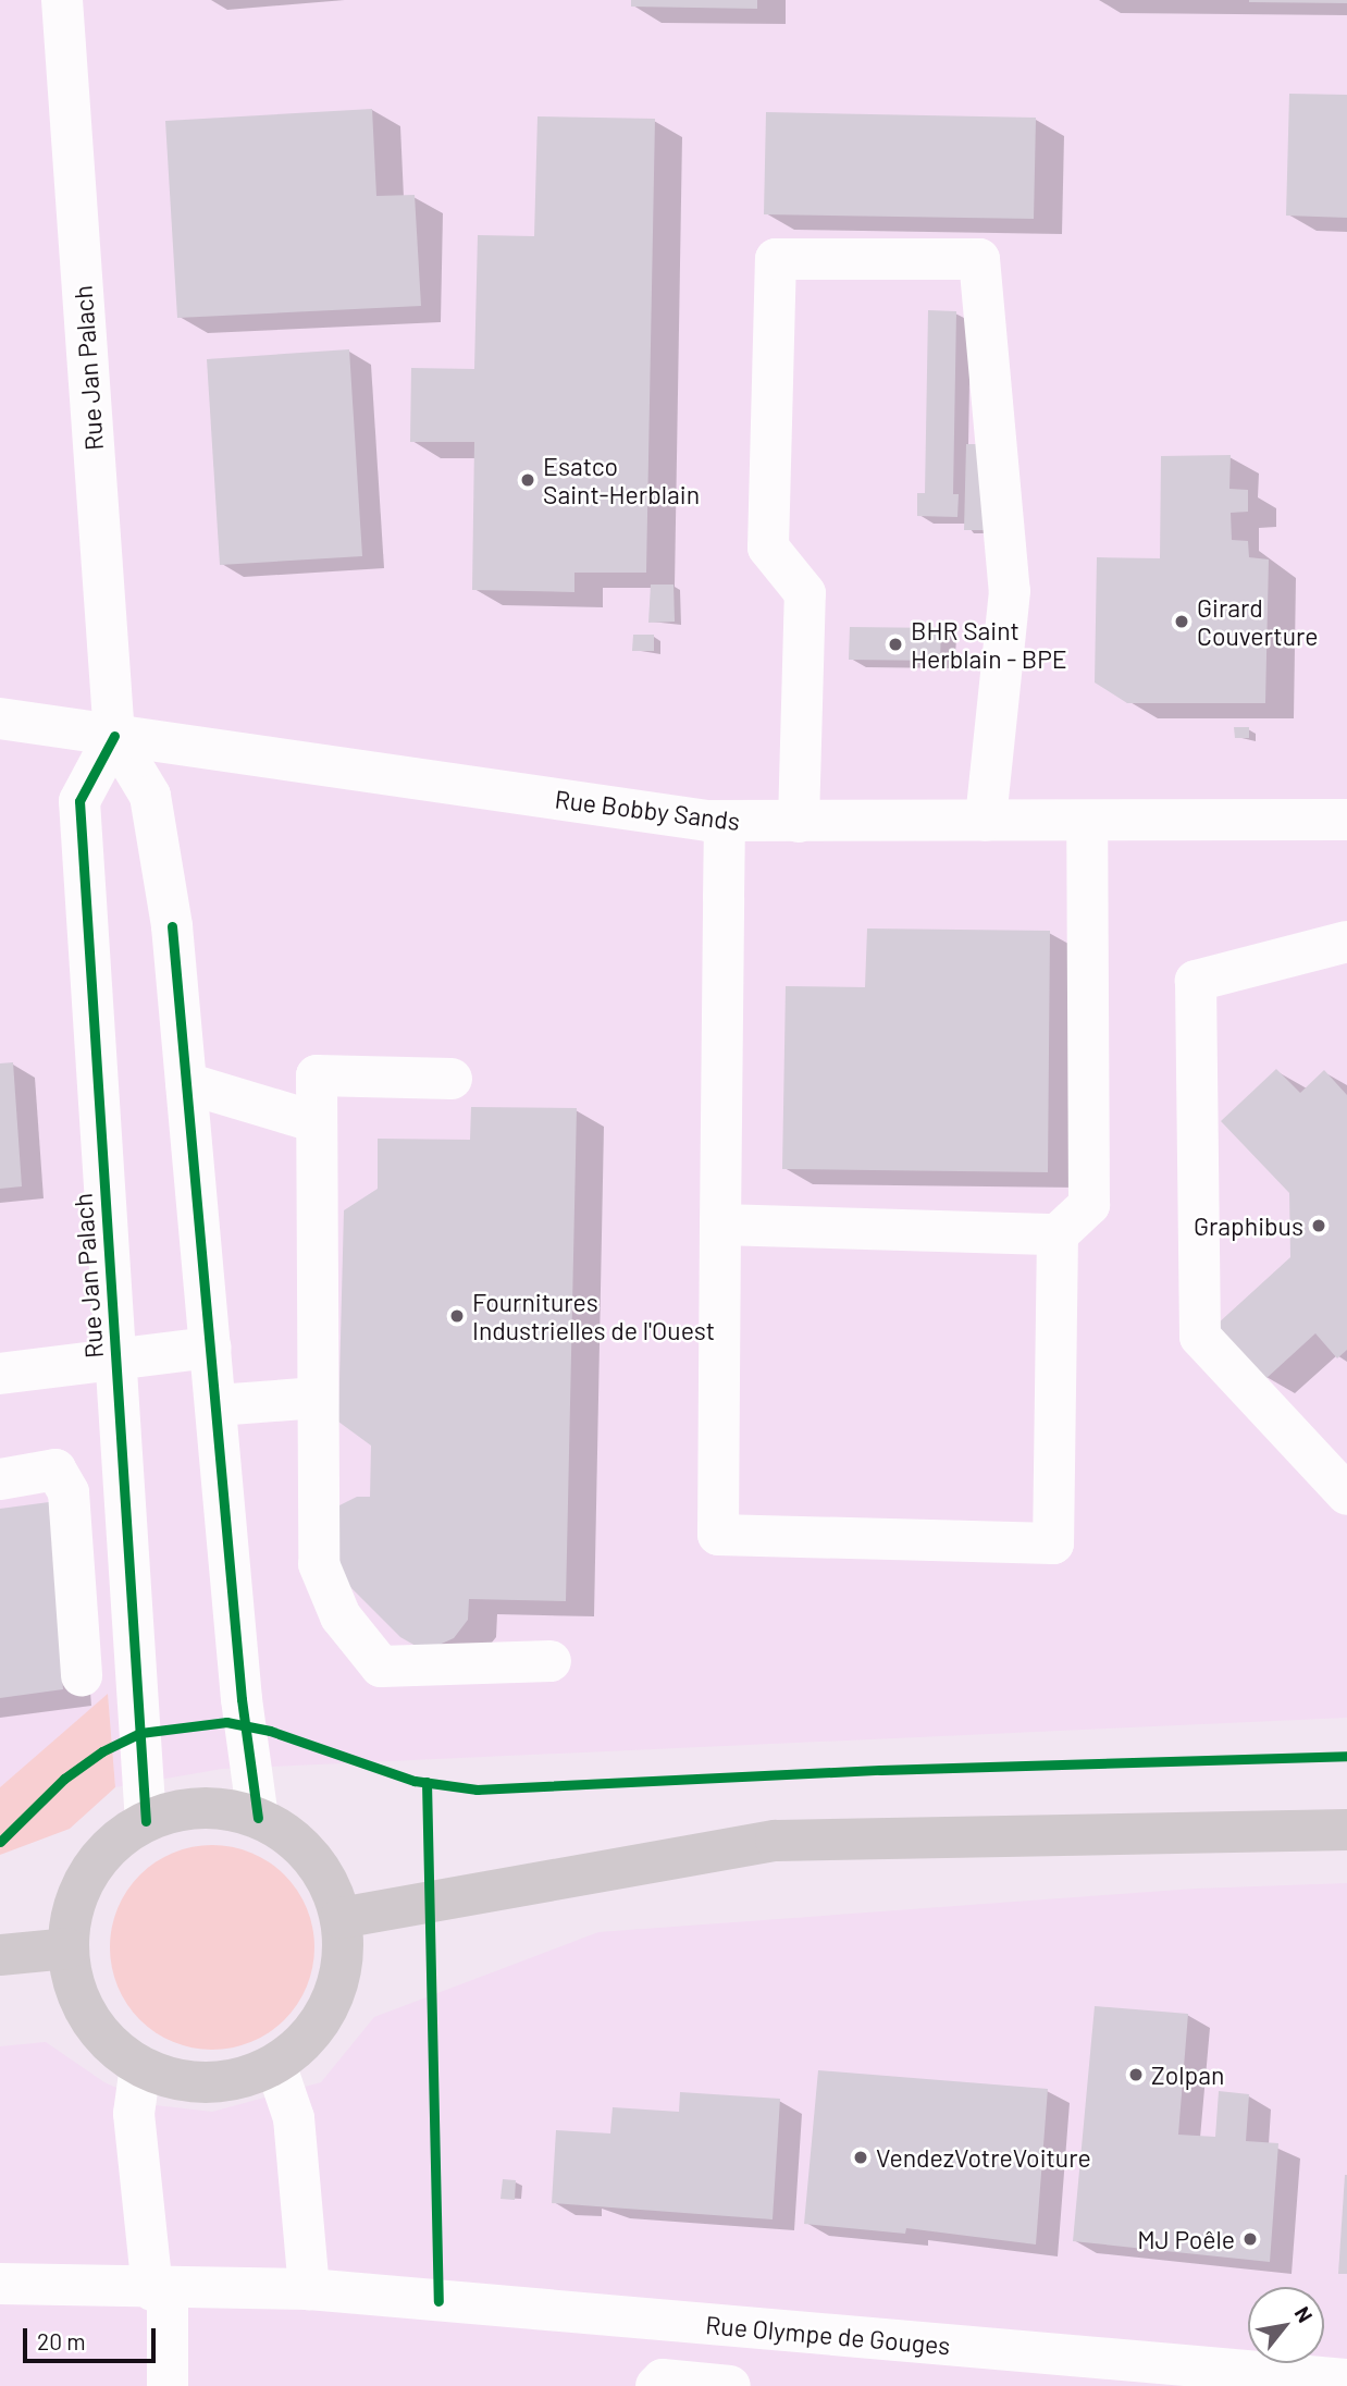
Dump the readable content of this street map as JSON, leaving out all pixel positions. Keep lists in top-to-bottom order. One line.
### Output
{"streets":{"street":["Rue Jan Palach","Rue Bobby Sands","Rue Olympe de Gouges"]},"crossings":[["Rue Jan Palach","Rue Bobby Sands"]],"places":["Esatco Saint-Herblain","Girard Couverture","BHR Saint Herblain - BPE","Graphibus","Fournitures Industrielles de l'Ouest","Zolpan","VendezVotreVoiture","MJ Poêle"],"scale_bar":"20 m","north":"top right"}
